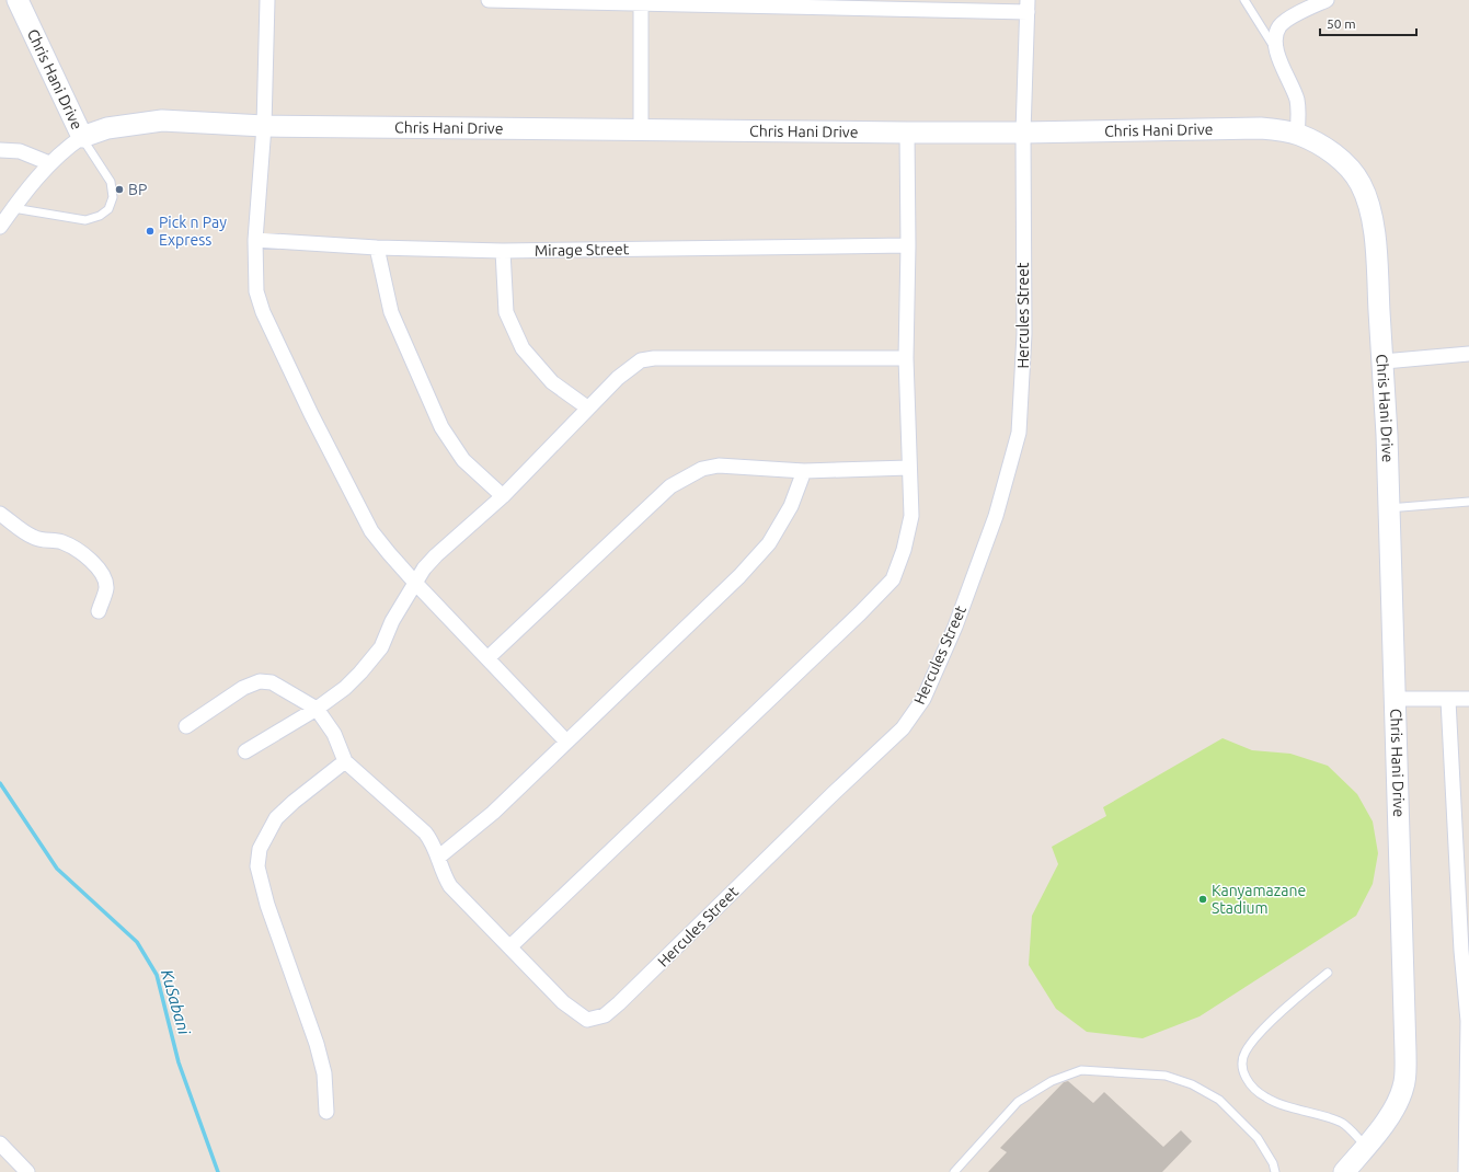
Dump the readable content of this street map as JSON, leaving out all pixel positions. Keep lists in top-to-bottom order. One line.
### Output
{"streets":{"street":["Chris Hani Drive","Mirage Street","Hercules Street"]},"crossings":[["Chris Hani Drive","Hercules Street"]],"water":["KuSabani"],"places":["BP","Pick n Pay Express","Kanyamazane Stadium"],"scale_bar":"50 m"}
